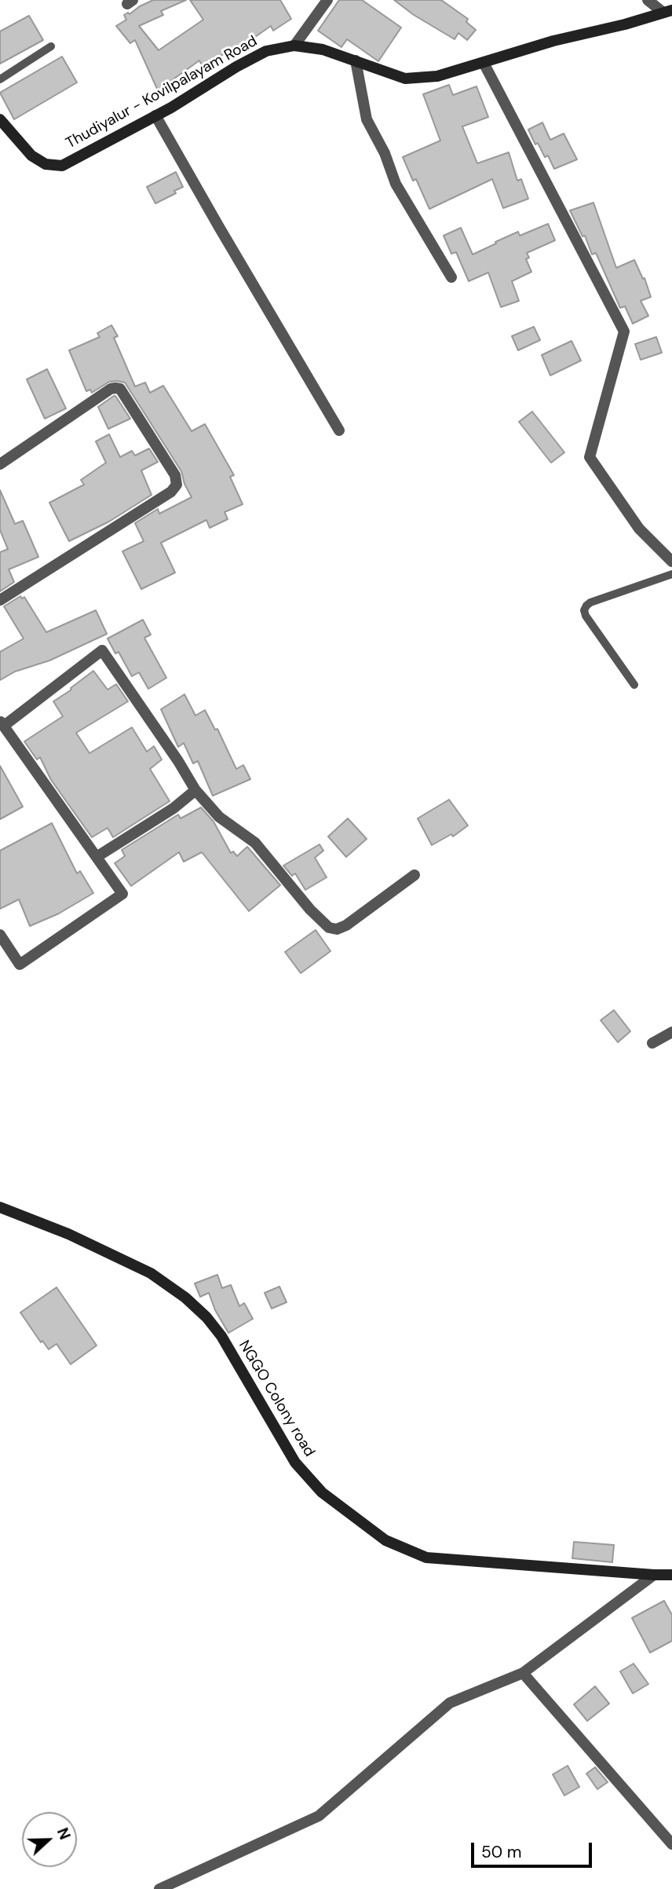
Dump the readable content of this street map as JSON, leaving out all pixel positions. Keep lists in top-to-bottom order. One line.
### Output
{"streets":{"street":["Thudiyalur - Kovilpalayam Road","NGGO Colony road"]},"scale_bar":"50 m","north":"right"}
